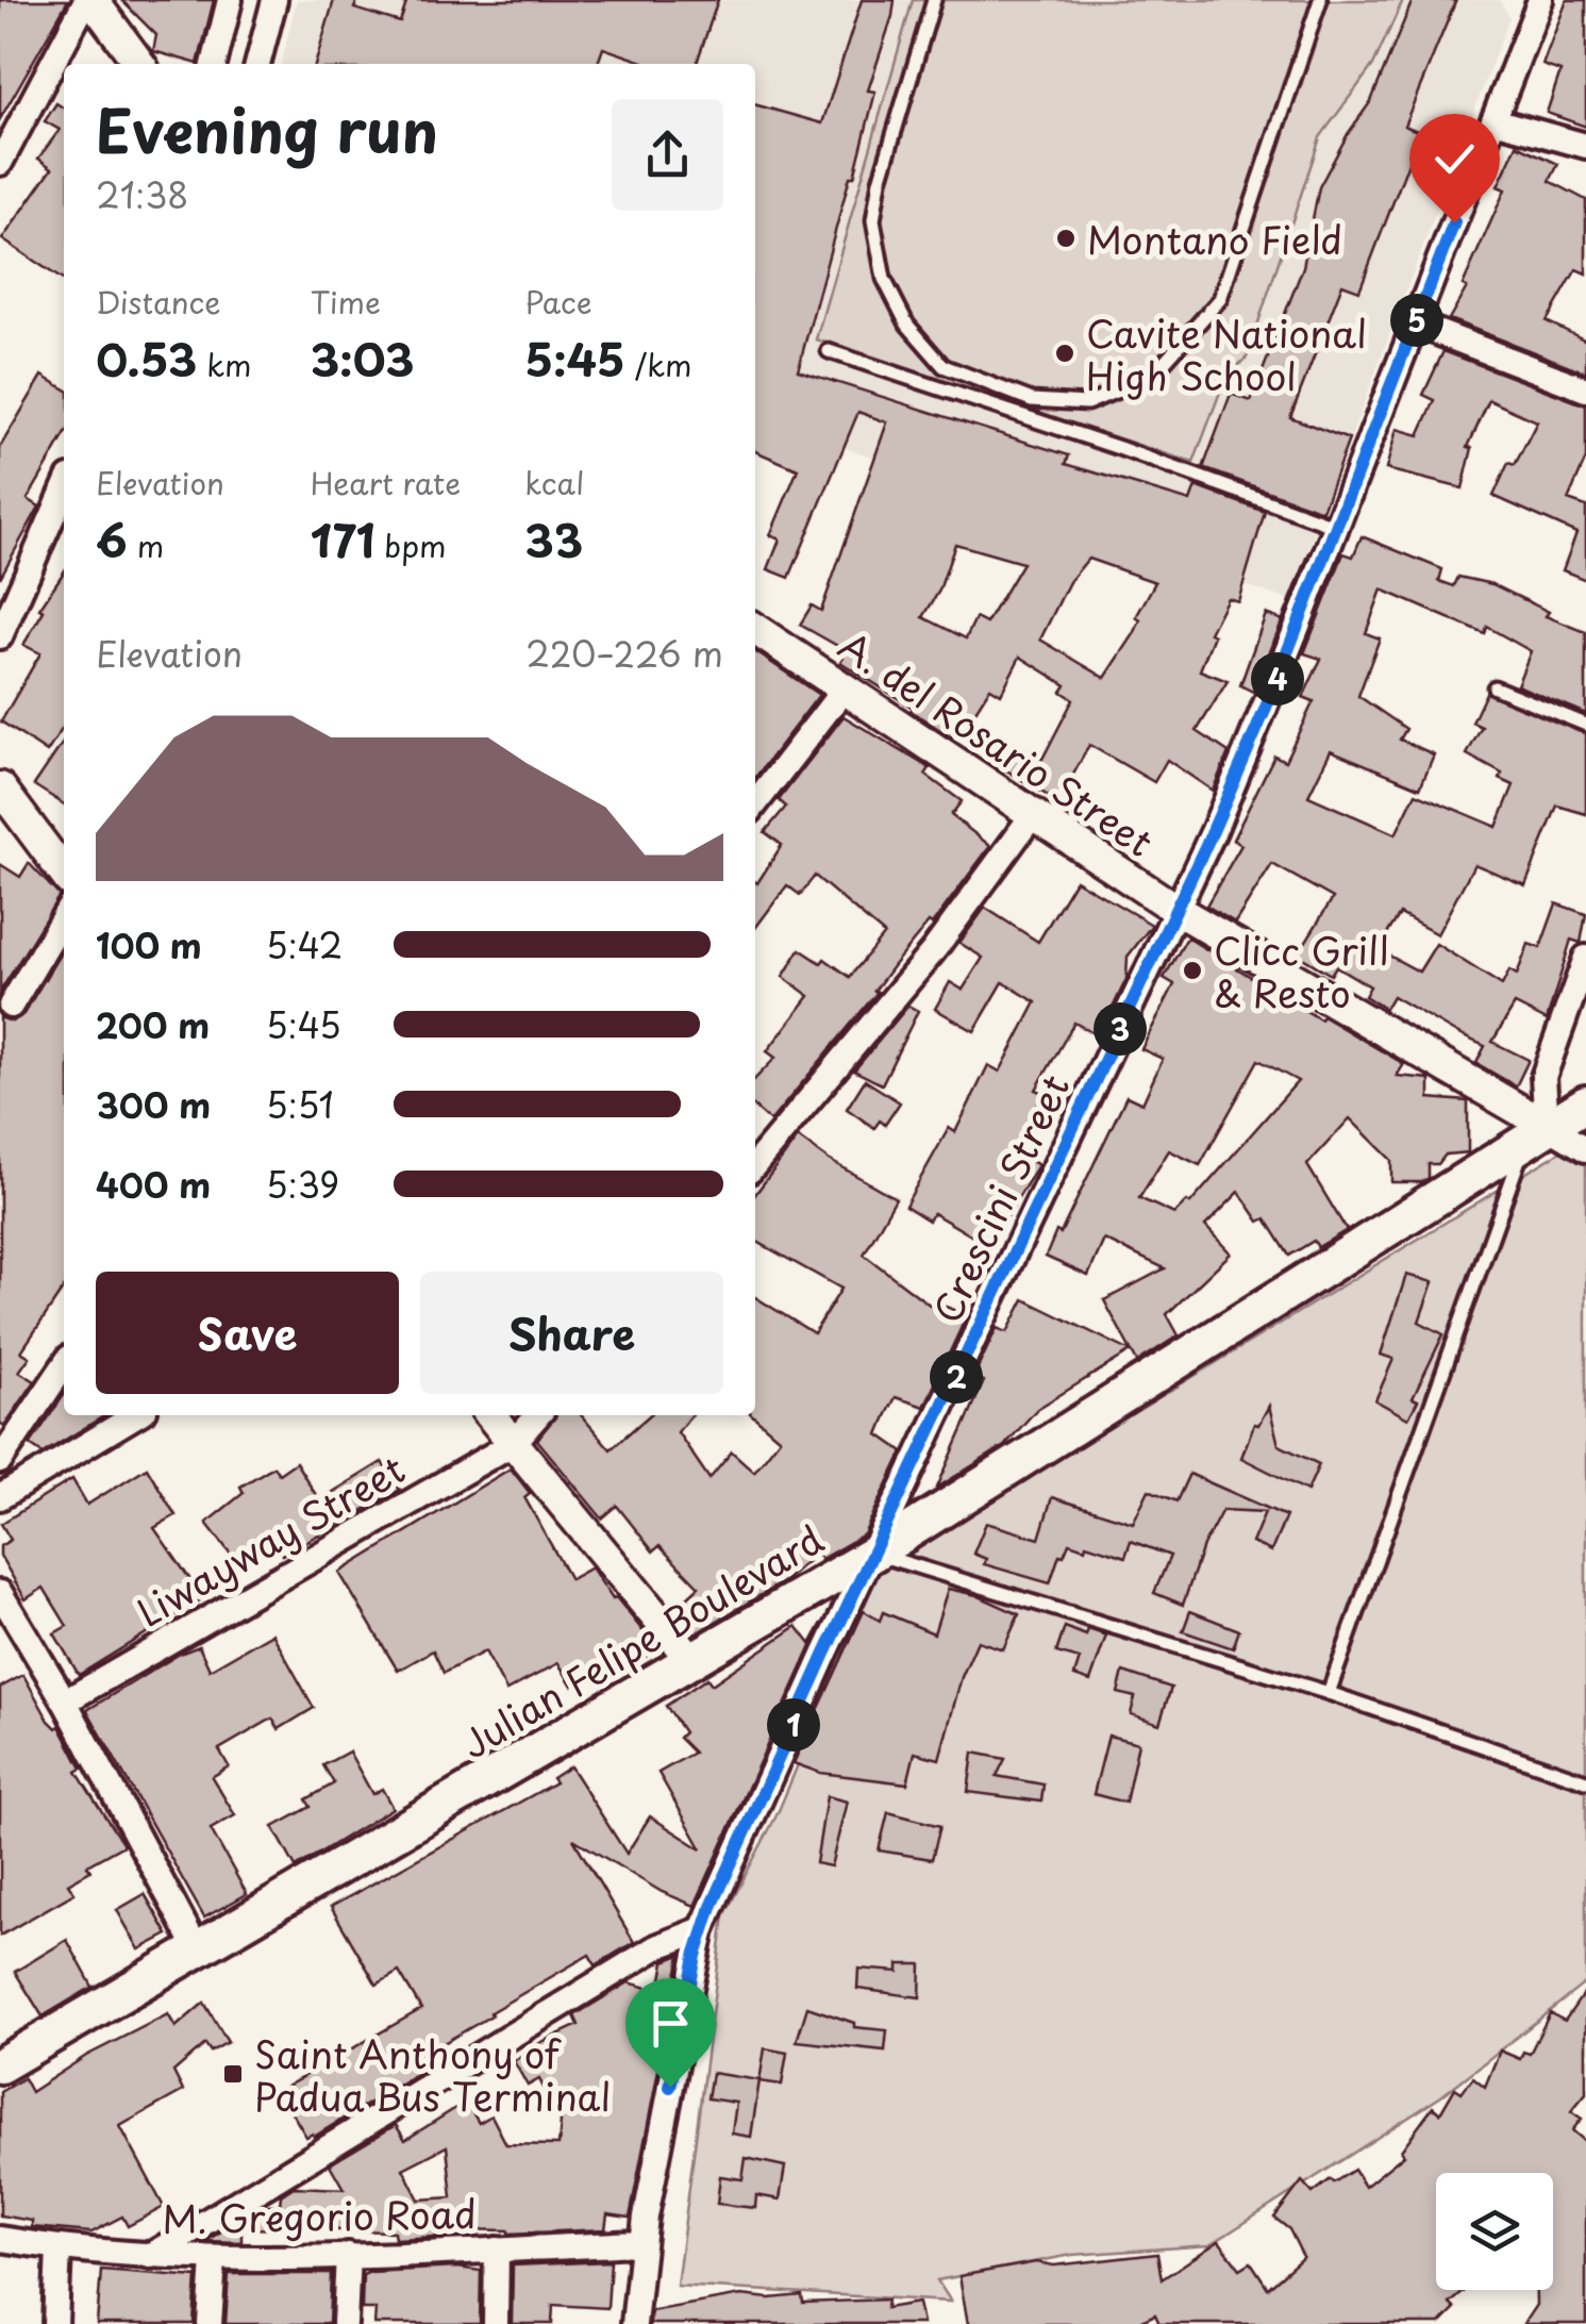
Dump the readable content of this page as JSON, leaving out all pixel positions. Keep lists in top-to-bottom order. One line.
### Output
{"streets":{"main road":["Julian Felipe Boulevard"],"street":["A. del Rosario Street","Crescini Street","Liwayway Street","M. Gregorio Road"]},"crossings":[["A. del Rosario Street","Crescini Street"],["A. del Rosario Street","Julian Felipe Boulevard"],["Crescini Street","Julian Felipe Boulevard"],["Crescini Street","M. Gregorio Road"]],"places":{"other":["Montano Field","Cavite National High School","Clicc Grill & Resto"],"transit":["Saint Anthony of Padua Bus Terminal"]},"page":{"heading":["Evening run","21:38"],"stats":[["Distance","0.53 km"],["Time","3:03"],["Pace","5:45 /km"],["Elevation","6 m"],["Heart rate","171 bpm"],["kcal","33"]],"pins":["5","4","3","2","1"],"chart":["Elevation","220–226 m"],"list":[{"name":"100 m","note":"5:42"},{"name":"200 m","note":"5:45"},{"name":"300 m","note":"5:51"},{"name":"400 m","note":"5:39"}],"buttons":["Save","Share"]}}
